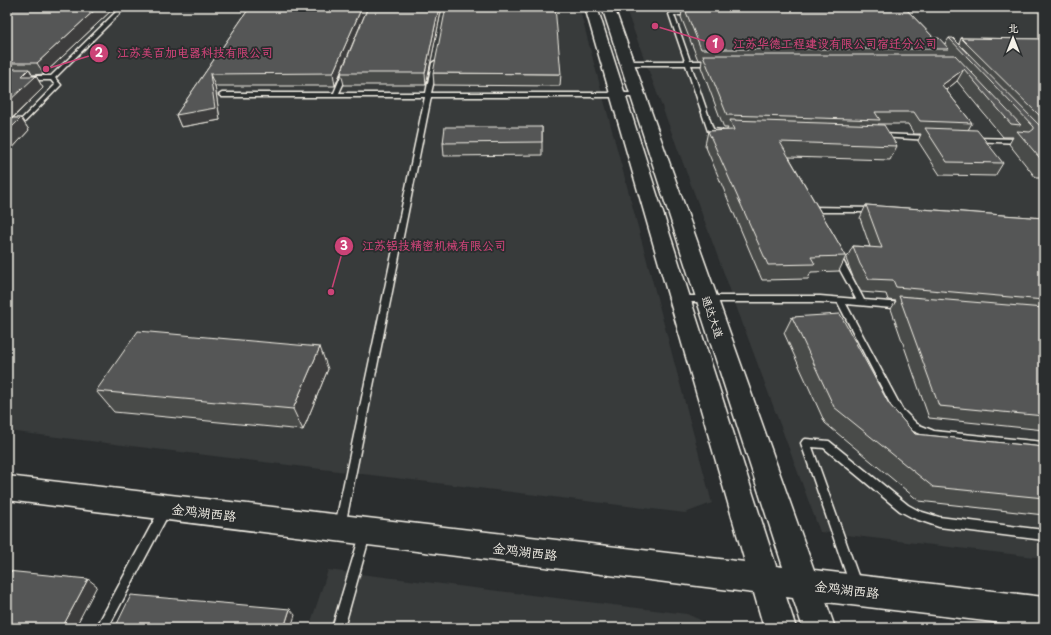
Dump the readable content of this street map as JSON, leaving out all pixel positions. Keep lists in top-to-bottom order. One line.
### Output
{"streets":{"main road":["通达大道","金鸡湖西路"]},"crossings":[["通达大道","金鸡湖西路"]],"places":["江苏华德工程建设有限公司宿迁分公司","江苏美百加电器科技有限公司","江苏铝技精密机械有限公司"],"north":"top"}
